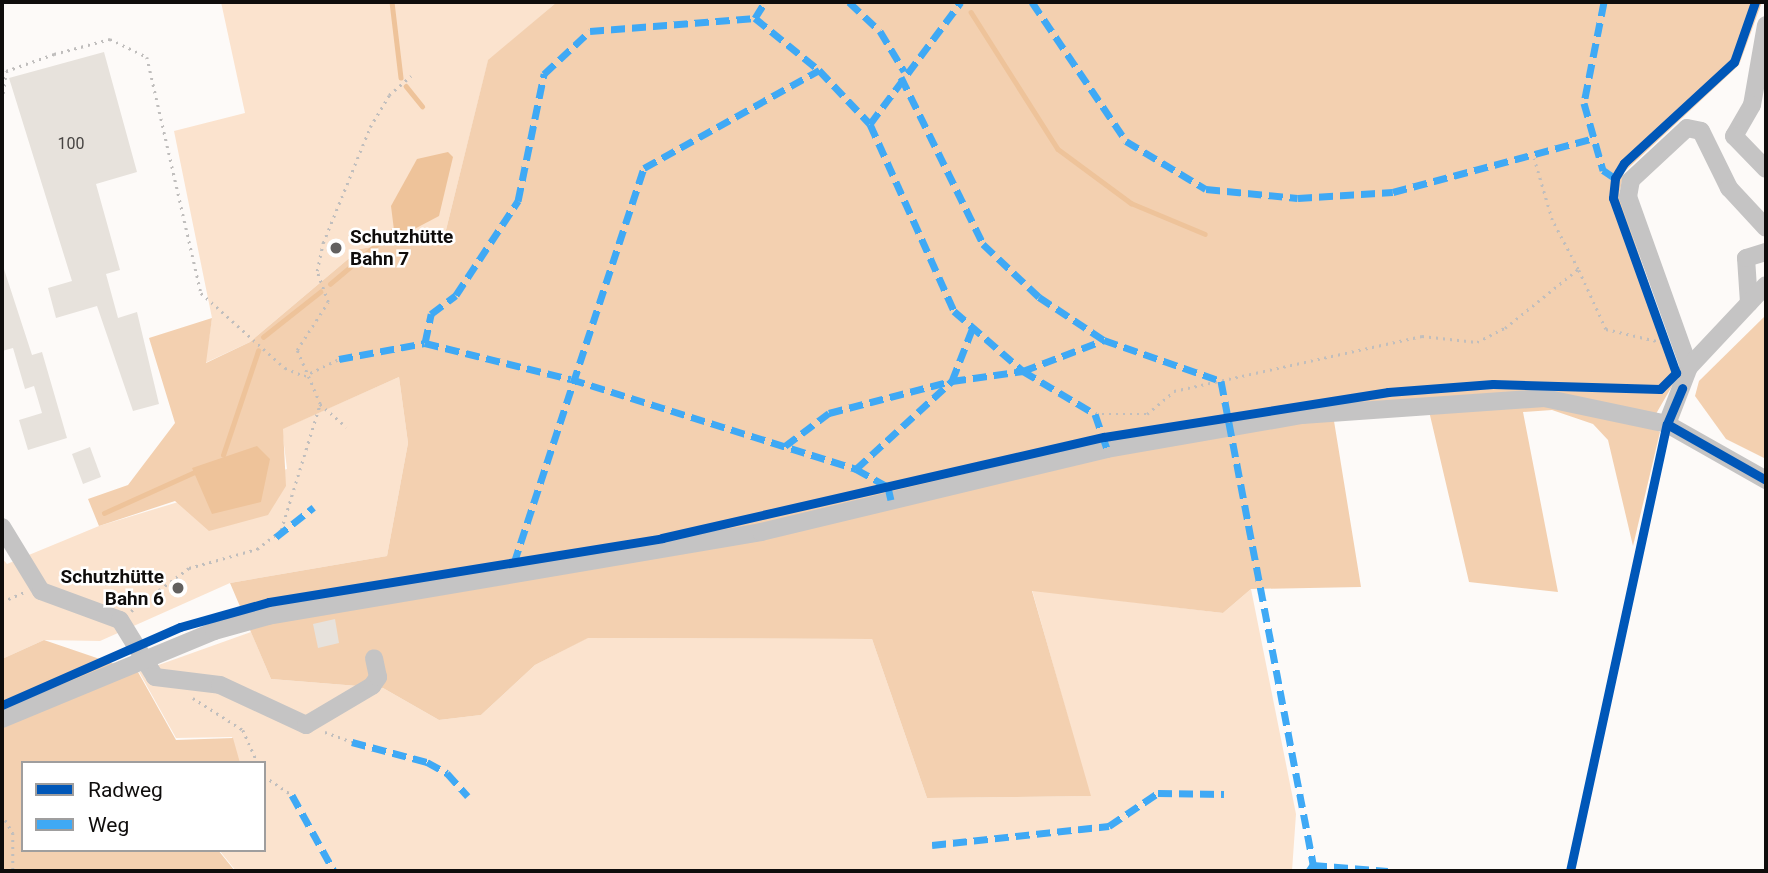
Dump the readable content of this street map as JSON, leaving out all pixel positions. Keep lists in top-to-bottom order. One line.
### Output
{"places":["Schutzhütte Bahn 7","Schutzhütte Bahn 6"],"house_numbers":["100"],"legend":["Radweg","Weg"]}
